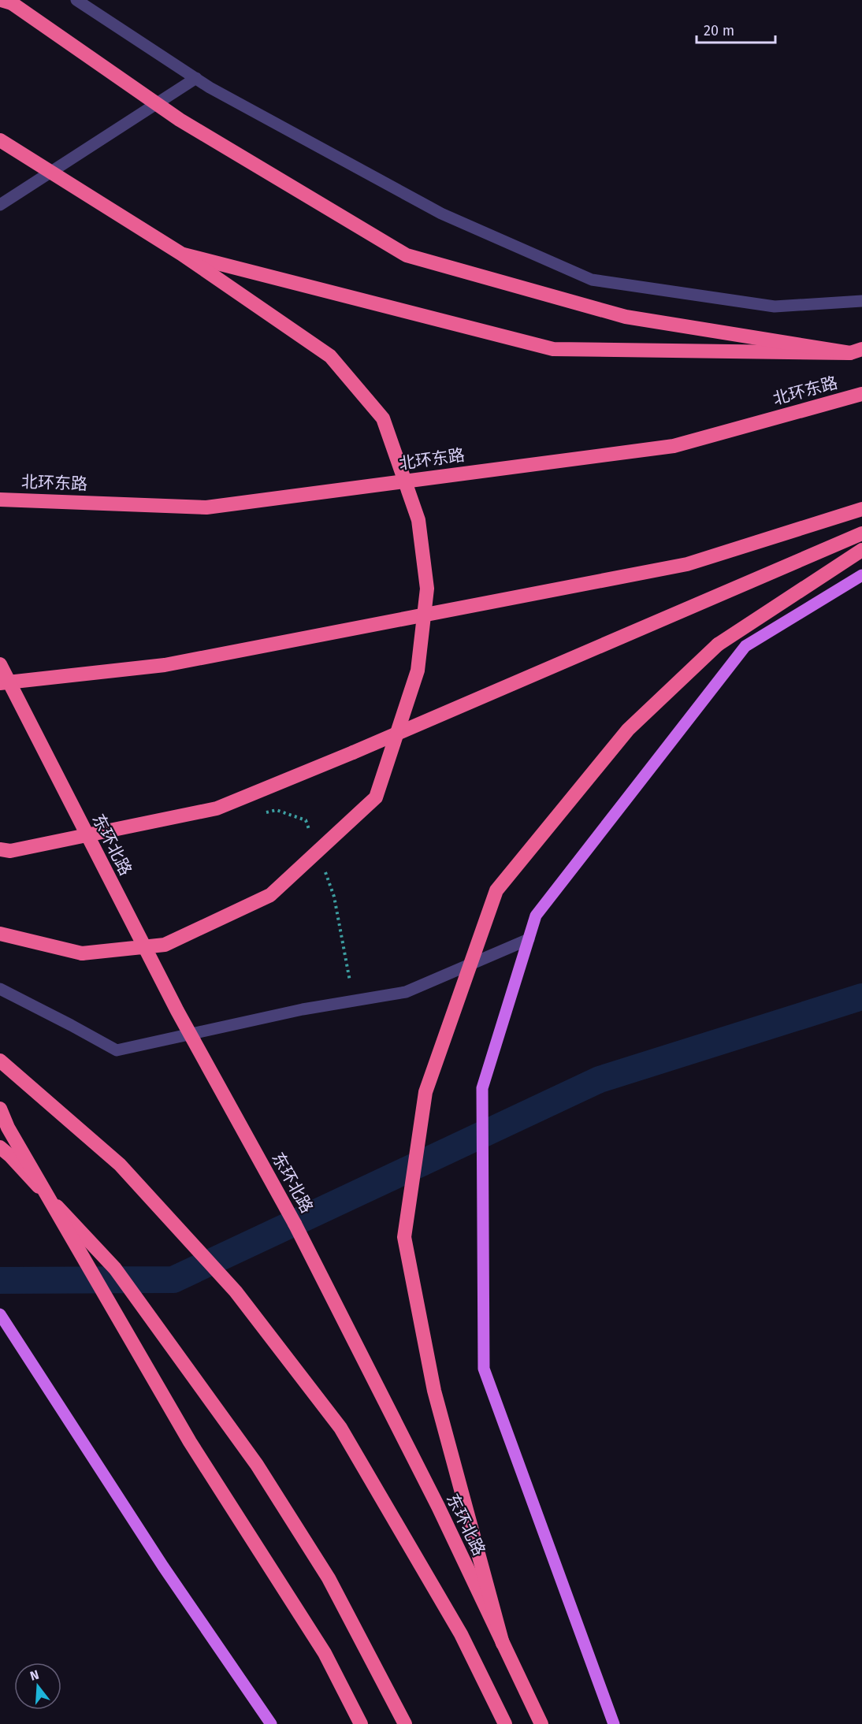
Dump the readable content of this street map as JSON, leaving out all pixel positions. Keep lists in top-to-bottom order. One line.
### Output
{"streets":{"highway":["北环东路","东环北路"]},"scale_bar":"20 m","north":"top"}
